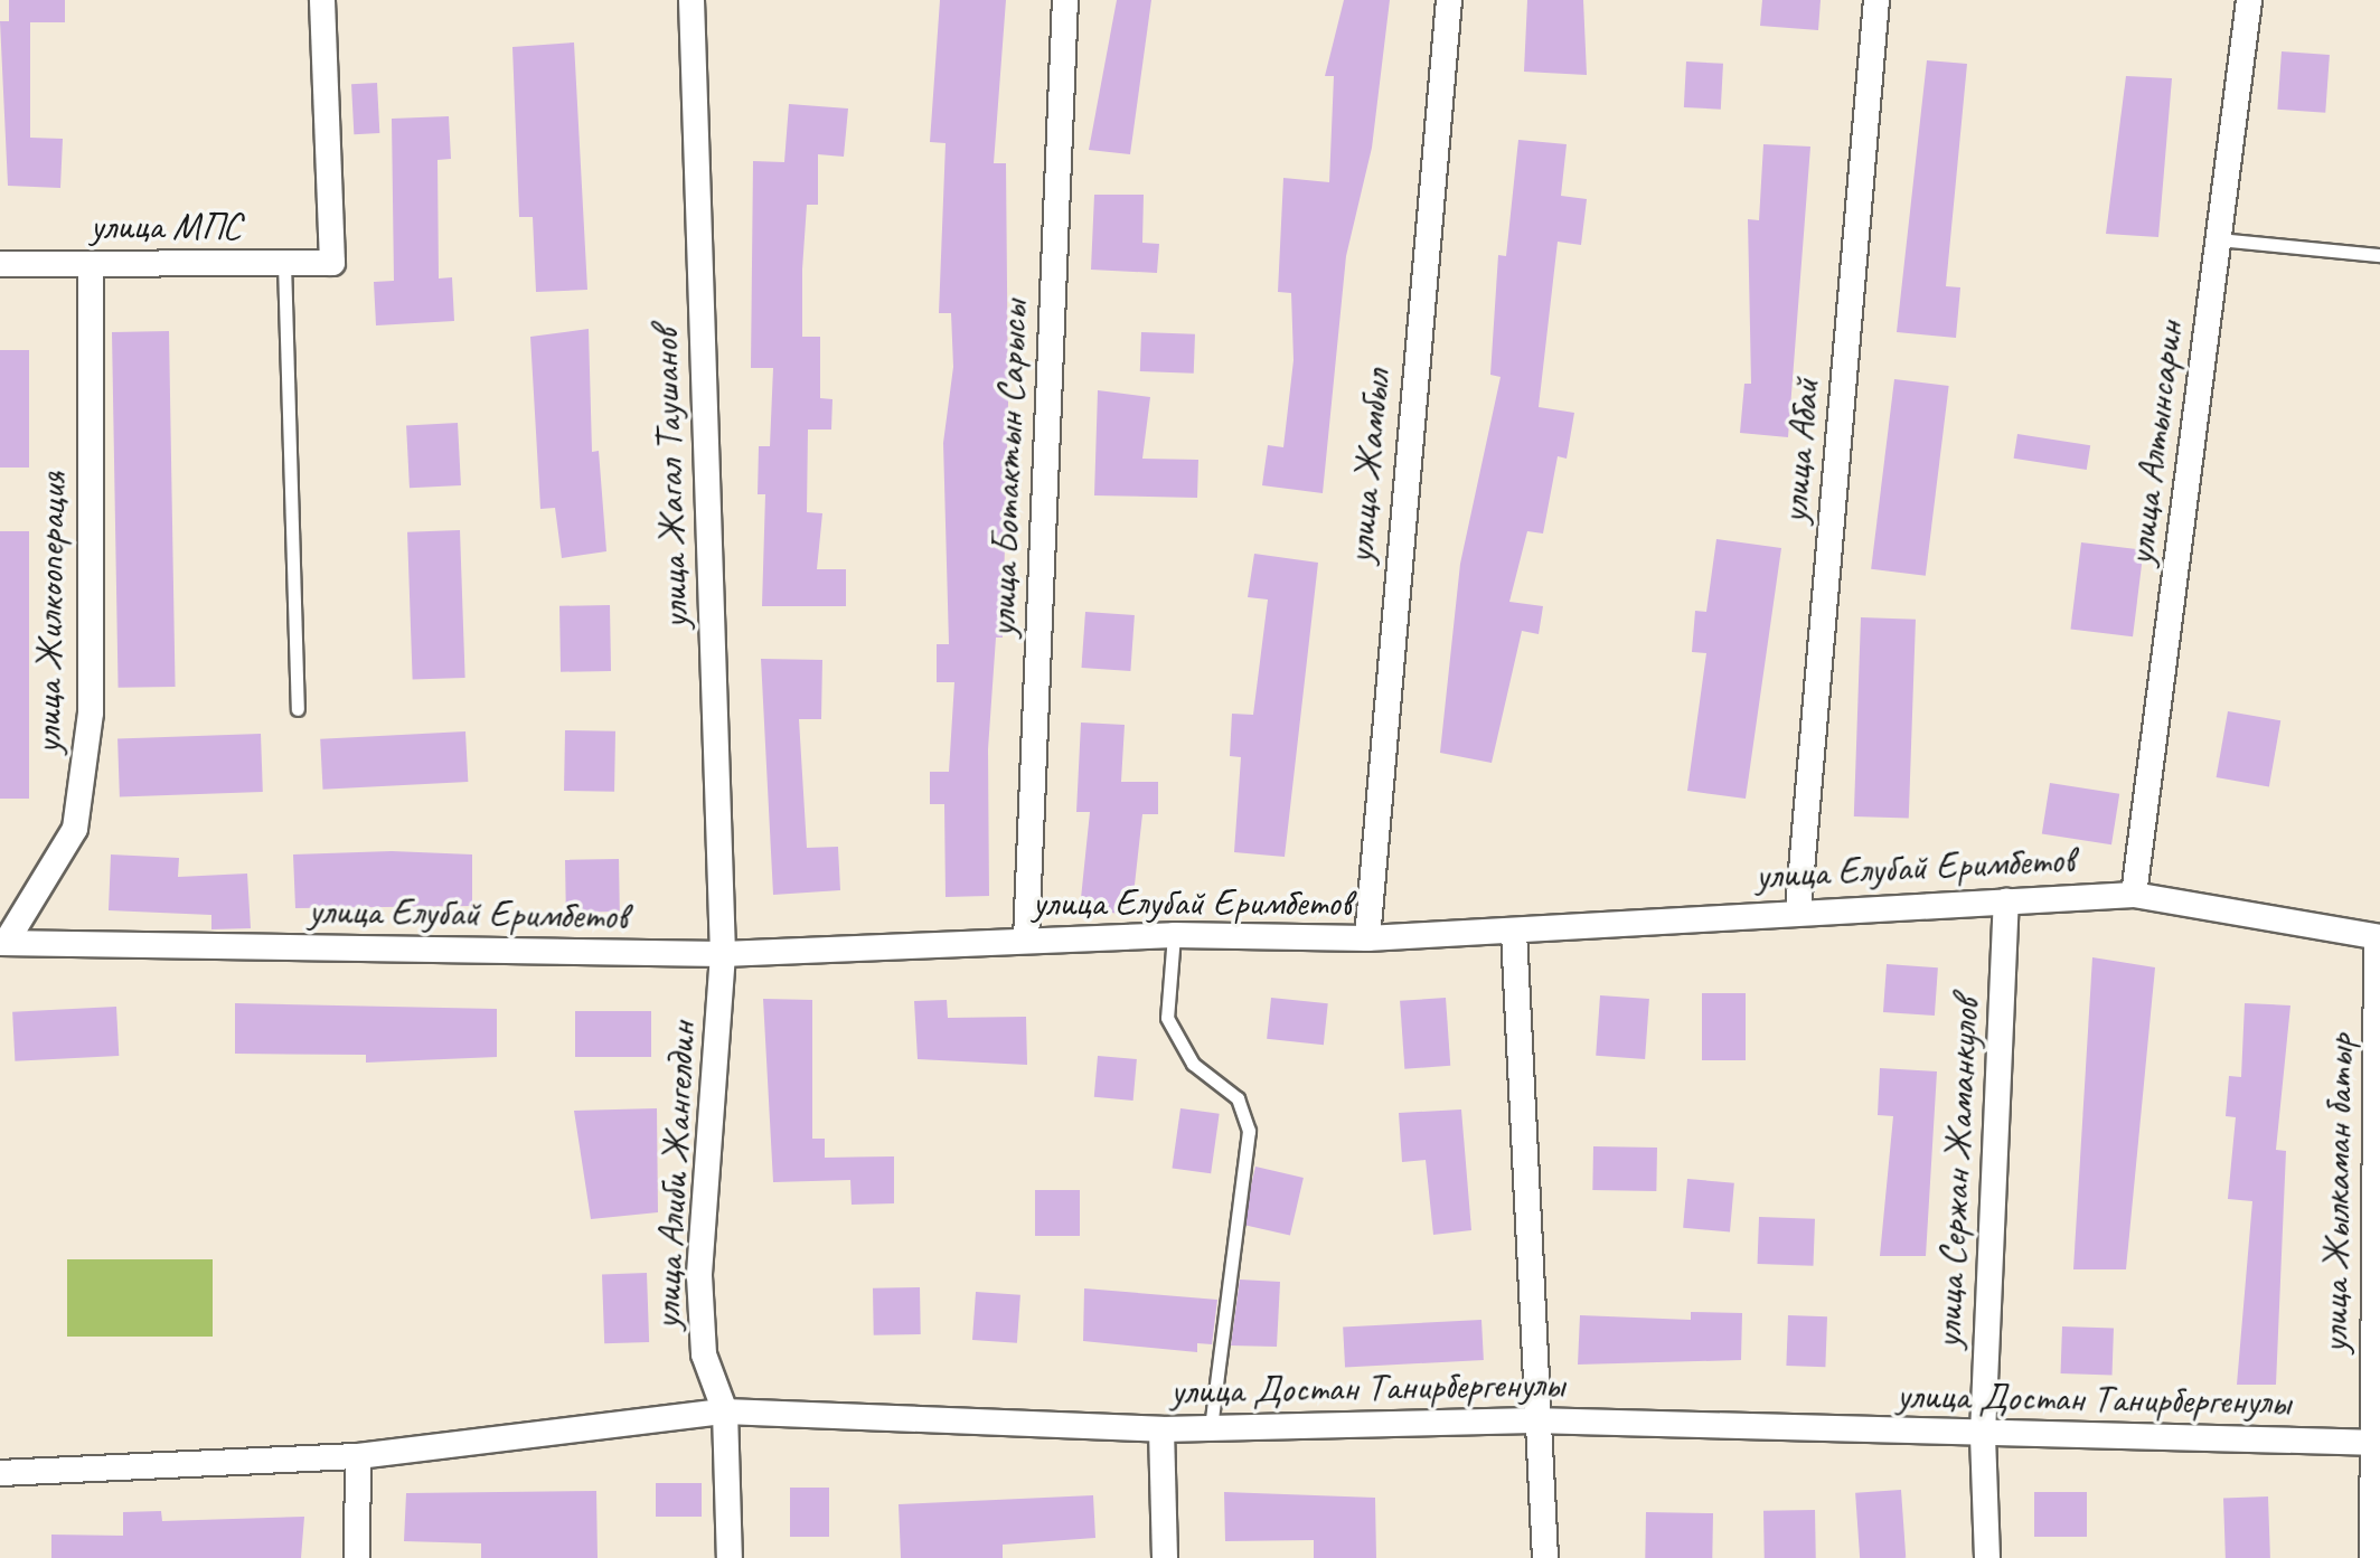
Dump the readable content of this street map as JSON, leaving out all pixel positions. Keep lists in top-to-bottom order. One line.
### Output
{"streets":{"street":["улица МПС","улица Алтынсарин","улица Абай","улица Жамбыл","улица Ботактын Сарысы","улица Жагал Таушанов","улица Жилкооперация","улица Елубай Еримбетов","улица Сержан Жаманкулов","улица Алиби Жангелдин","улица Жылкаман батыр","улица Достан Танирбергенулы"]},"crossings":[["улица МПС","улица Жилкооперация"],["улица Алтынсарин","улица Елубай Еримбетов"],["улица Абай","улица Елубай Еримбетов"],["улица Жамбыл","улица Елубай Еримбетов"],["улица Ботактын Сарысы","улица Елубай Еримбетов"],["улица Жагал Таушанов","улица Елубай Еримбетов"],["улица Жагал Таушанов","улица Алиби Жангелдин"],["улица Жилкооперация","улица Елубай Еримбетов"],["улица Елубай Еримбетов","улица Сержан Жаманкулов"],["улица Елубай Еримбетов","улица Алиби Жангелдин"],["улица Елубай Еримбетов","улица Жылкаман батыр"],["улица Сержан Жаманкулов","улица Достан Танирбергенулы"],["улица Алиби Жангелдин","улица Достан Танирбергенулы"],["улица Жылкаман батыр","улица Достан Танирбергенулы"]]}
